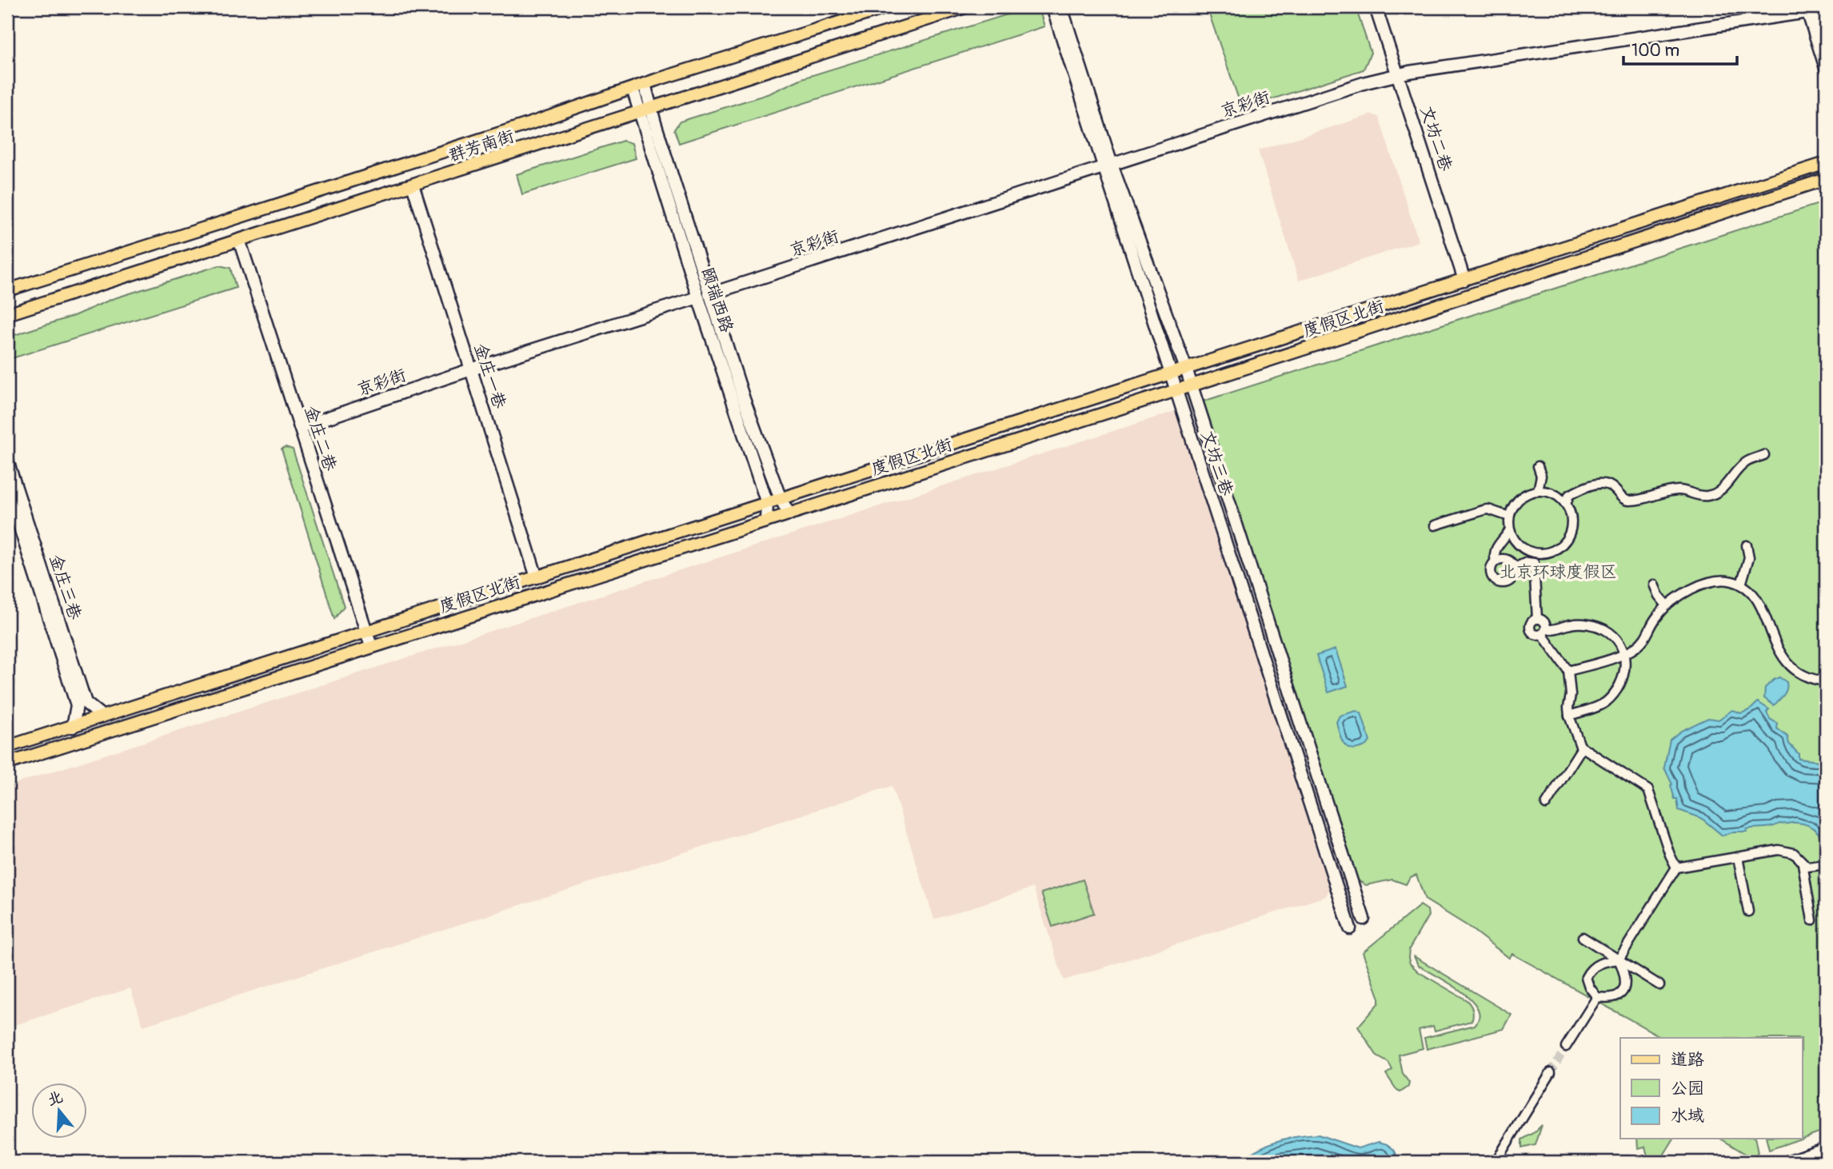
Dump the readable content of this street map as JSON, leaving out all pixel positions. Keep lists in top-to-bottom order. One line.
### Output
{"streets":{"main road":["京彩街","文坊二巷","群芳南街","颐瑞西路","度假区北街","金庄一巷","金庄二巷","文坊三巷","金庄三巷"]},"crossings":[["京彩街","文坊二巷"],["京彩街","颐瑞西路"],["京彩街","金庄一巷"],["京彩街","金庄二巷"],["京彩街","文坊三巷"],["文坊二巷","度假区北街"],["群芳南街","颐瑞西路"],["群芳南街","金庄一巷"],["群芳南街","金庄二巷"],["颐瑞西路","度假区北街"],["度假区北街","金庄一巷"],["度假区北街","金庄二巷"],["度假区北街","文坊三巷"],["度假区北街","金庄三巷"]],"parks":["北京环球度假区"],"legend":["道路","公园","水域"],"scale_bar":"100 m","north":"top"}
